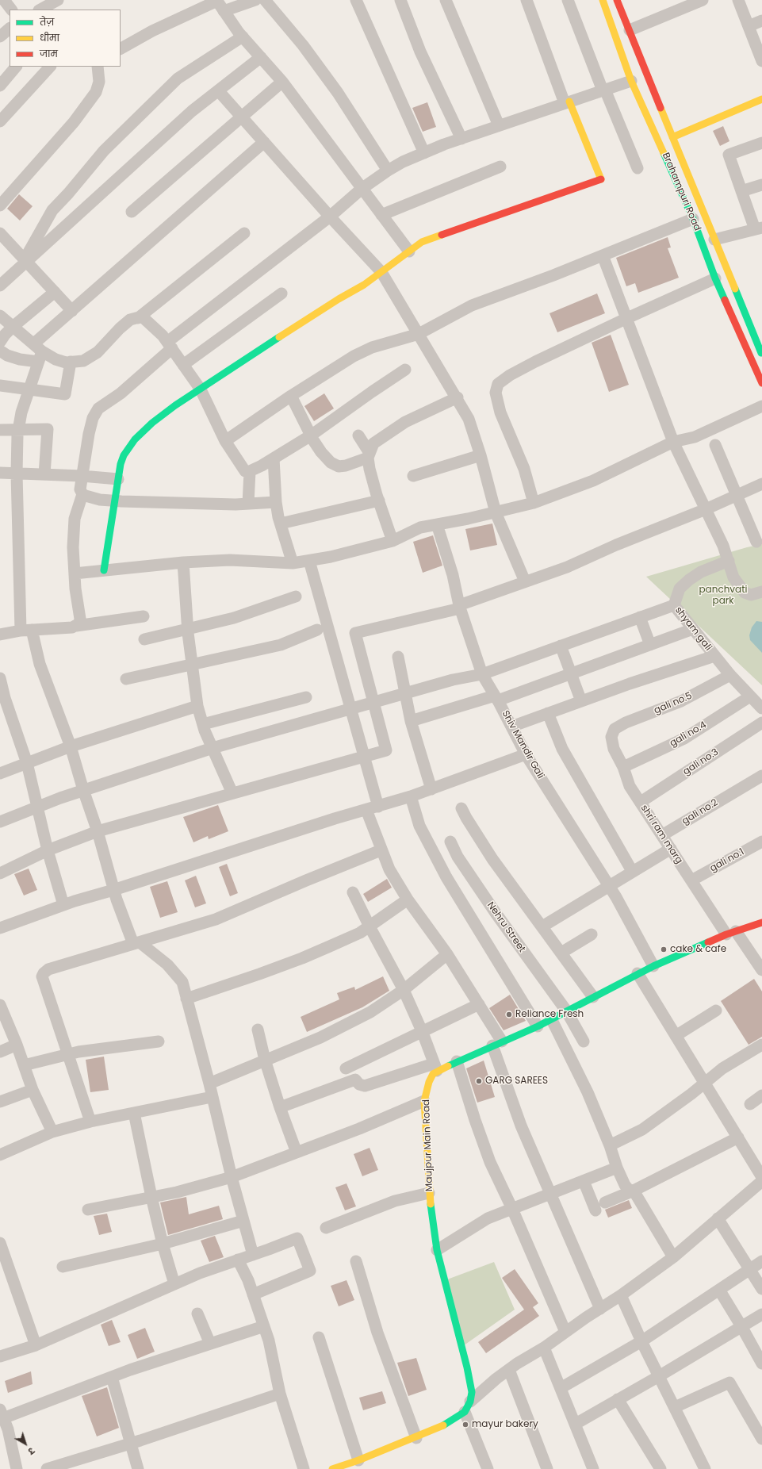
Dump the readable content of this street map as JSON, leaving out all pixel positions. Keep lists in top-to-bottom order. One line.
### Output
{"streets":{"street":["Brahampuri Road","shyam gali","gali no.5","gali no.4","Shiv Mandir Gali","gali no.3","gali no.2","shri ram marg","gali no.1","Nehru Street","Maujpur Main Road"]},"crossings":[["shyam gali","gali no.5"],["shyam gali","gali no.4"],["gali no.5","shri ram marg"],["gali no.4","shri ram marg"],["gali no.3","shri ram marg"],["gali no.2","shri ram marg"],["shri ram marg","gali no.1"]],"parks":["panchvati park"],"places":["cake & cafe","Reliance Fresh","GARG SAREES","mayur bakery"],"legend":["तेज़","धीमा","जाम"],"north":"bottom right"}
